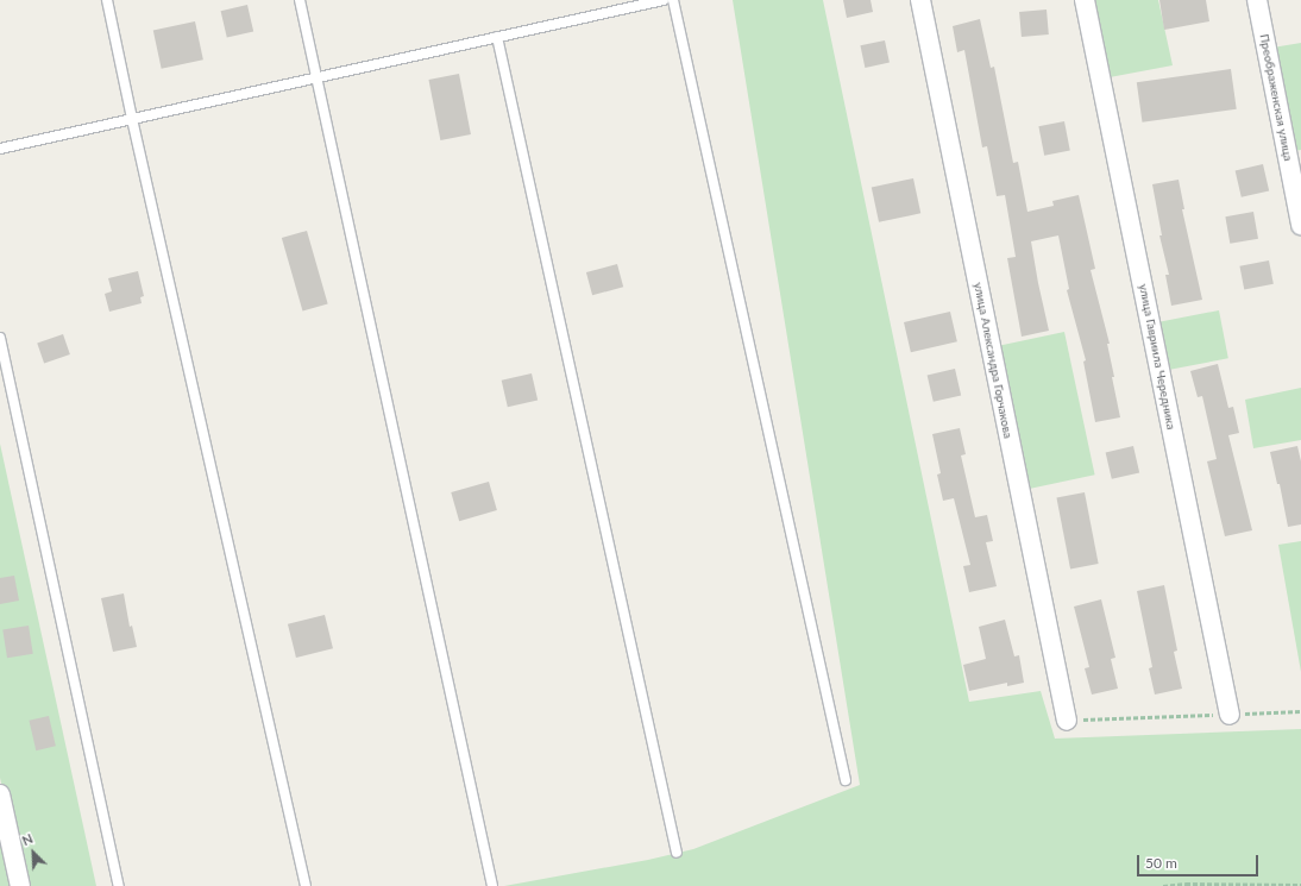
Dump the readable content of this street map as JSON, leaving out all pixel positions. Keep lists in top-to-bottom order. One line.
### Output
{"streets":{"street":["Преображенская улица","улица Гавриила Чередника","улица Александра Горчакова"]},"scale_bar":"50 m","north":"top left"}
